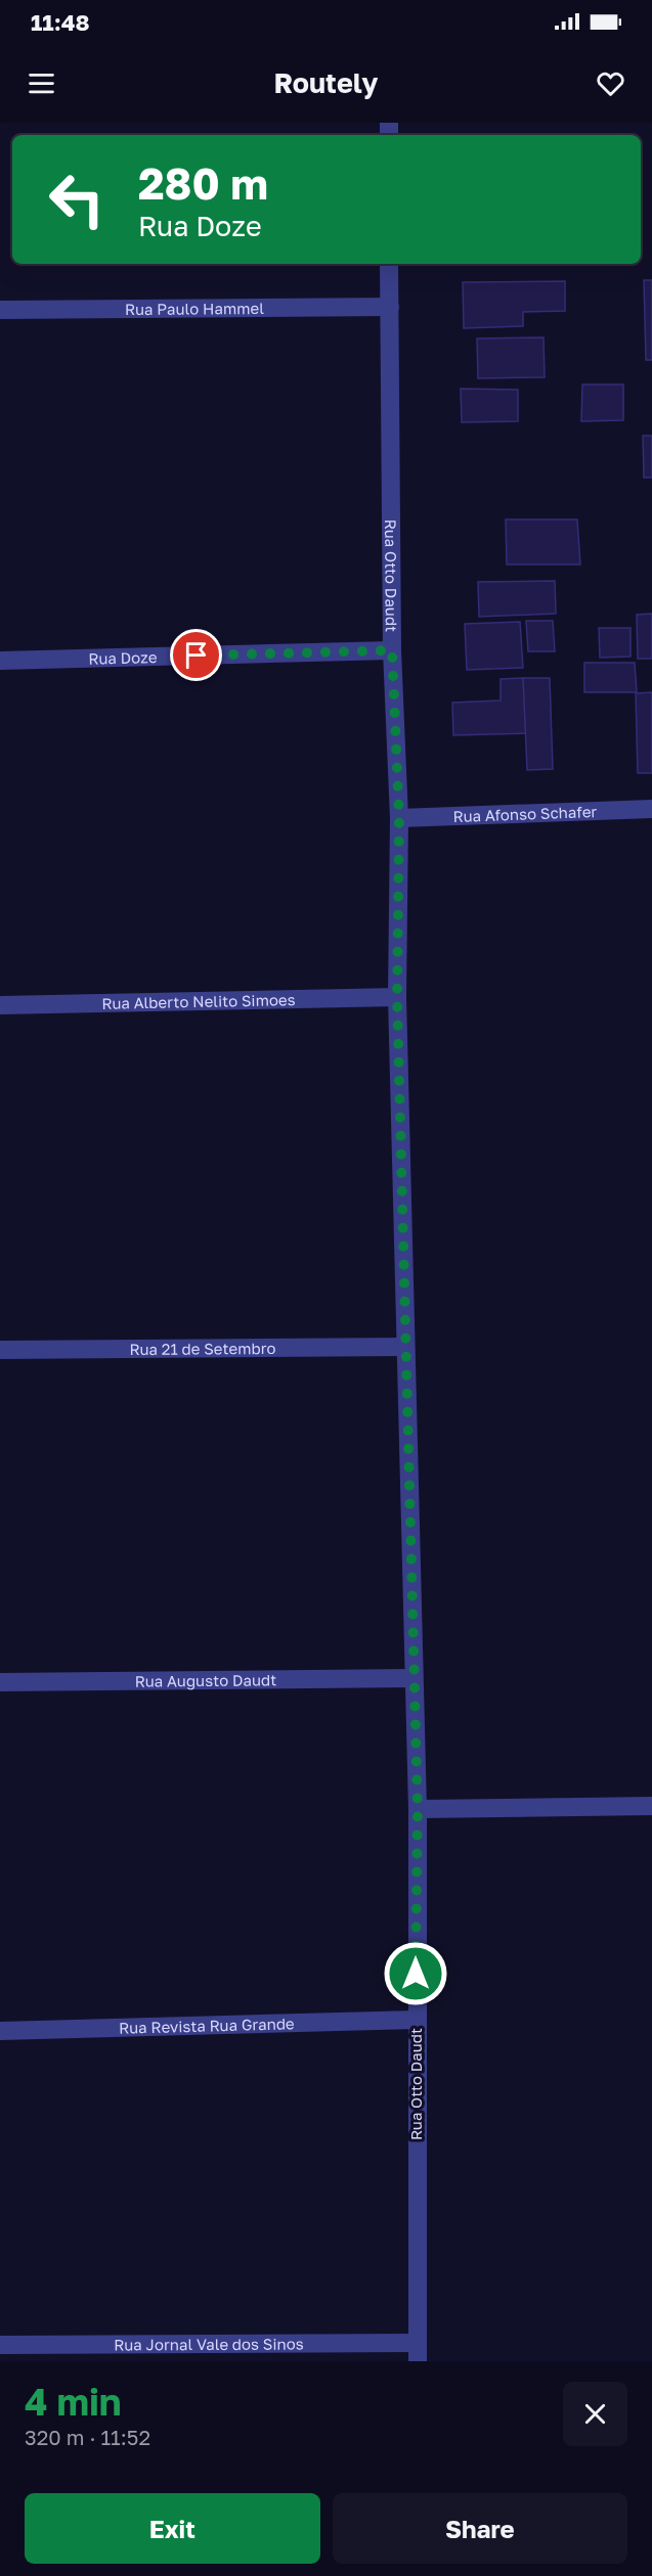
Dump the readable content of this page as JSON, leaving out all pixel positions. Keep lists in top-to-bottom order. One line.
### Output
{"streets":{"street":["Rua Paulo Hammel","Rua Otto Daudt","Rua Doze","Rua Afonso Schafer","Rua Alberto Nelito Simoes","Rua 21 de Setembro","Rua Augusto Daudt","Rua Revista Rua Grande","Rua Jornal Vale dos Sinos"]},"crossings":[["Rua Paulo Hammel","Rua Otto Daudt"],["Rua Otto Daudt","Rua Doze"],["Rua Otto Daudt","Rua Afonso Schafer"],["Rua Otto Daudt","Rua Alberto Nelito Simoes"],["Rua Otto Daudt","Rua 21 de Setembro"],["Rua Otto Daudt","Rua Augusto Daudt"],["Rua Otto Daudt","Rua Revista Rua Grande"],["Rua Otto Daudt","Rua Jornal Vale dos Sinos"]],"page":{"status":"11:48","header":"Routely","turn":["280 m","Rua Doze"],"heading":["4 min","320 m · 11:52"],"buttons":["Exit","Share"]}}
